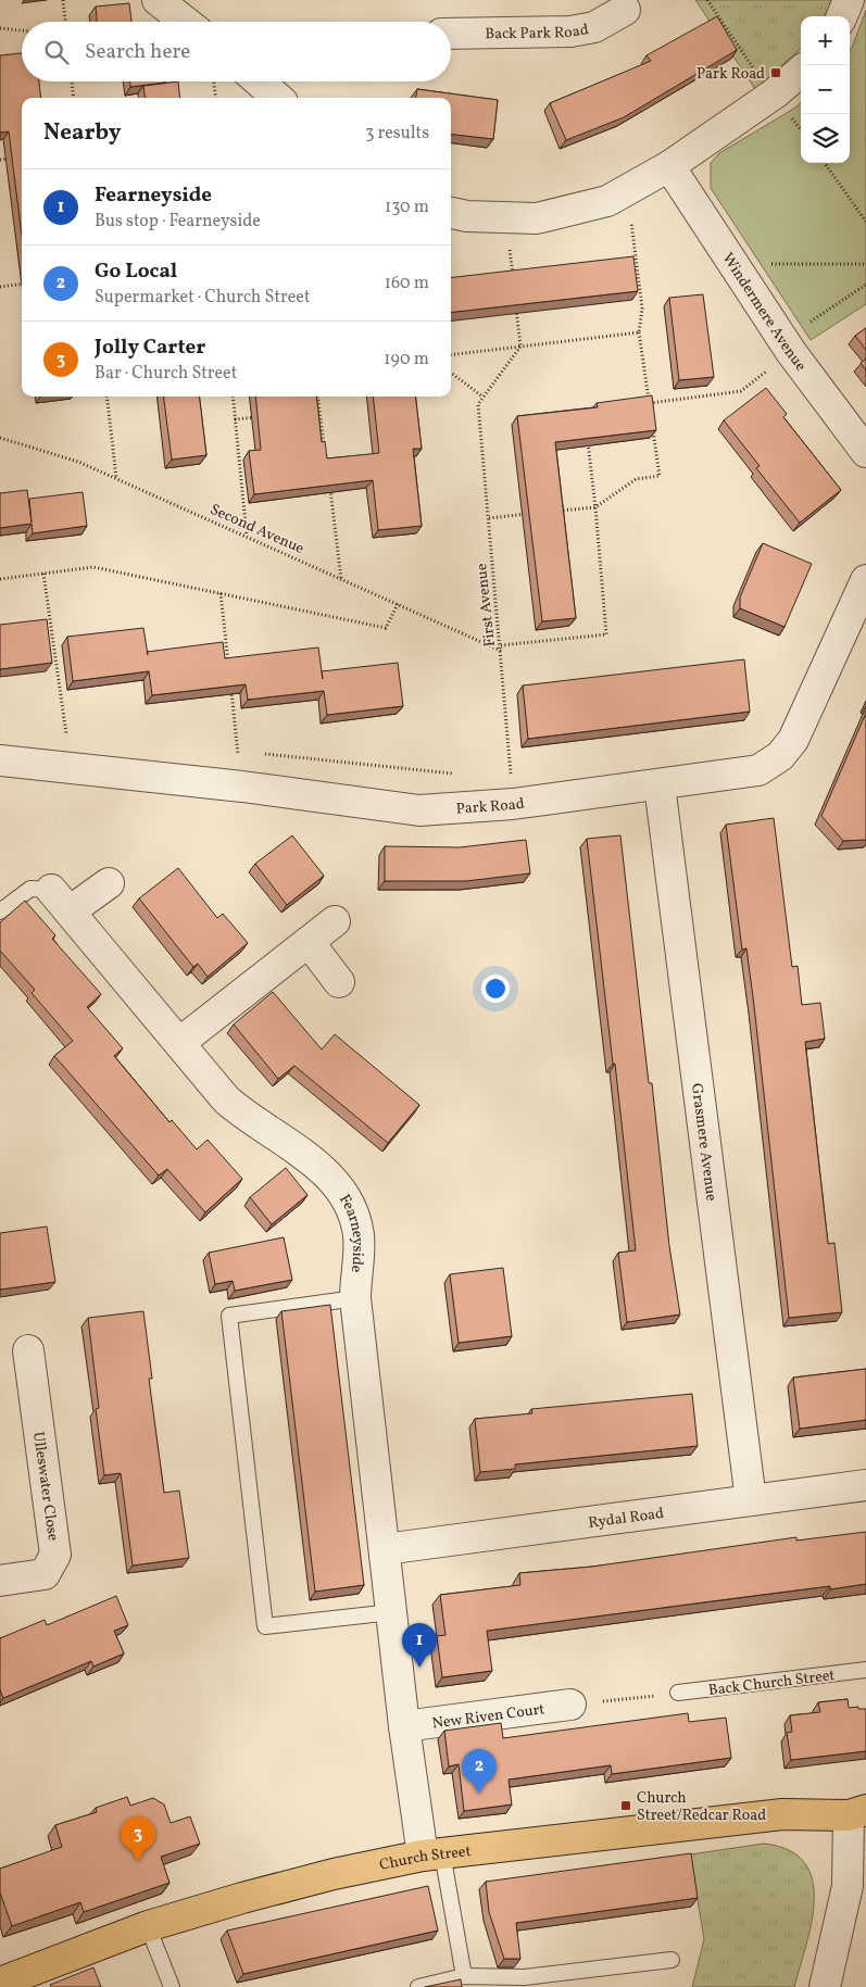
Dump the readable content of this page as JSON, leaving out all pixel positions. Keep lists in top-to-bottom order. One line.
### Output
{"streets":{"main road":["Church Street"],"street":["Back Park Road","Windermere Avenue","Park Road","Grasmere Avenue","Fearneyside","Ulleswater Close","Rydal Road","New Riven Court"],"lane":["Back Church Street"],"path":["Second Avenue","First Avenue"]},"crossings":[["Second Avenue","First Avenue"],["First Avenue","Park Road"],["Park Road","Grasmere Avenue"],["Grasmere Avenue","Rydal Road"],["Fearneyside","Rydal Road"],["Fearneyside","New Riven Court"],["Fearneyside","Church Street"]],"places":{"transit":["Park Road","Church Street/Redcar Road"]},"page":{"map_buttons":["+","−"],"search":"Search here","heading":["Nearby","3 results"],"list":[{"mark":"1","name":"Fearneyside","note":"Bus stop · Fearneyside","value":"130 m"},{"mark":"2","name":"Go Local","note":"Supermarket · Church Street","value":"160 m"},{"mark":"3","name":"Jolly Carter","note":"Bar · Church Street","value":"190 m"}],"pins":["1","2","3"]}}
